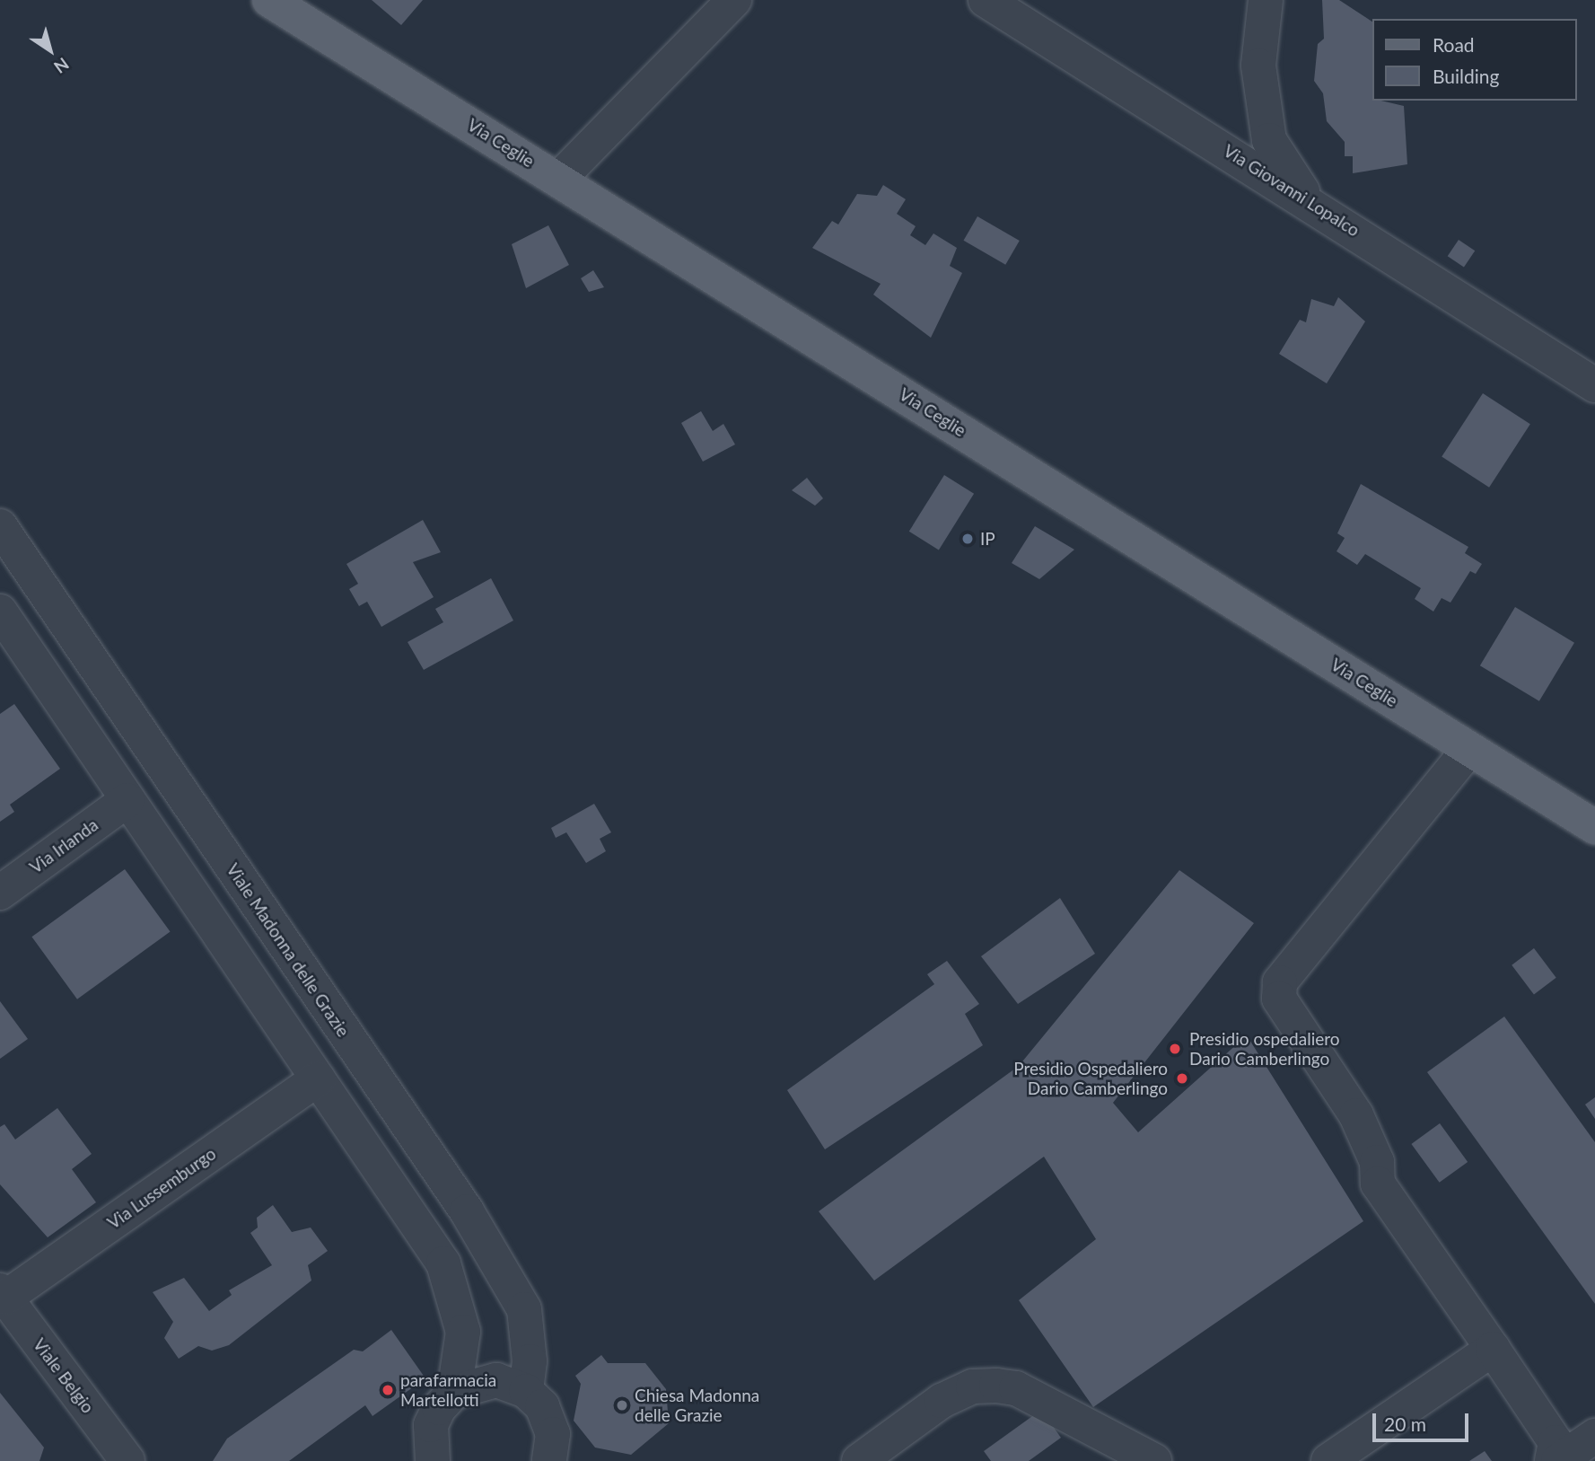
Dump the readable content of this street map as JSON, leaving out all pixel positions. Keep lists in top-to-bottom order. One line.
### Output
{"streets":{"main road":["Via Ceglie"],"street":["Via Giovanni Lopalco","Via Irlanda","Viale Madonna delle Grazie","Via Lussemburgo","Viale Belgio"]},"crossings":[["Via Lussemburgo","Viale Belgio"]],"places":["IP","Presidio ospedaliero Dario Camberlingo","Presidio Ospedaliero Dario Camberlingo","parafarmacia Martellotti","Chiesa Madonna delle Grazie"],"legend":["Road","Building"],"scale_bar":"20 m","north":"bottom right"}
